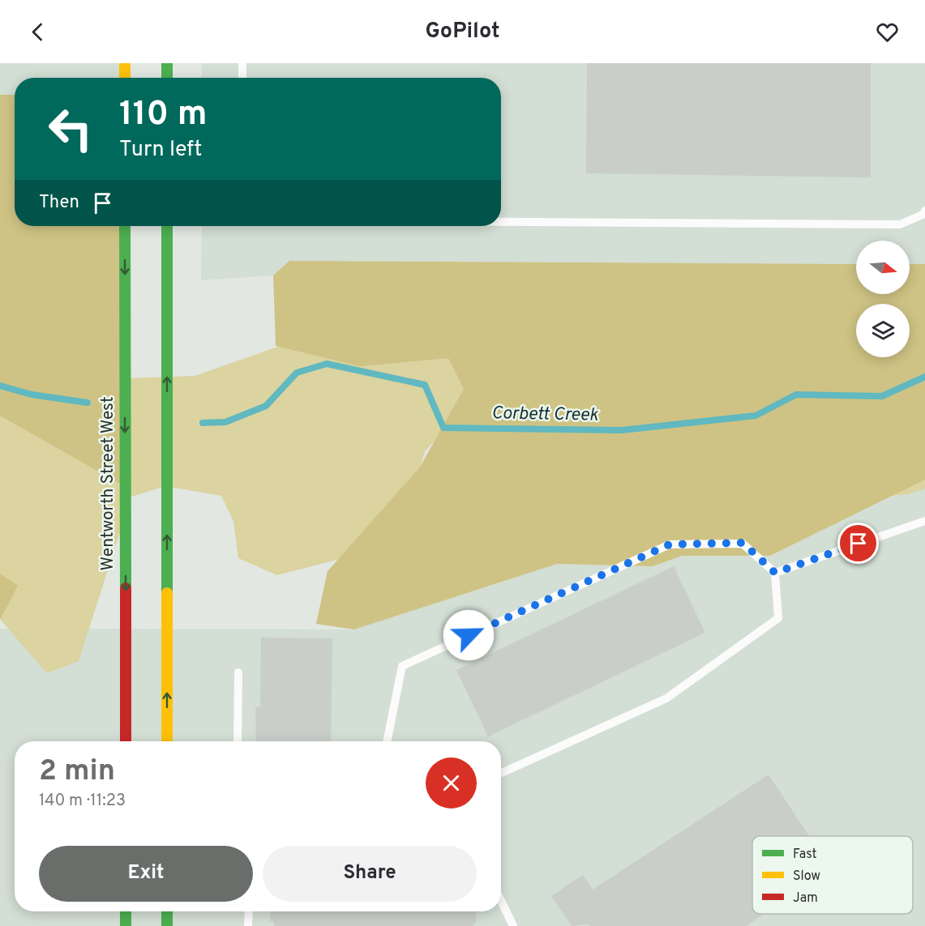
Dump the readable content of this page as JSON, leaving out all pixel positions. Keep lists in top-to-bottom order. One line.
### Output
{"streets":{"main road":["Wentworth Street West"]},"water":["Corbett Creek"],"legend":["Fast","Slow","Jam"],"north":"right","page":{"header":"GoPilot","turn":["110 m","Turn left"],"then":"Then","heading":["2 min","140 m · 11:23"],"buttons":["Exit","Share"]}}
